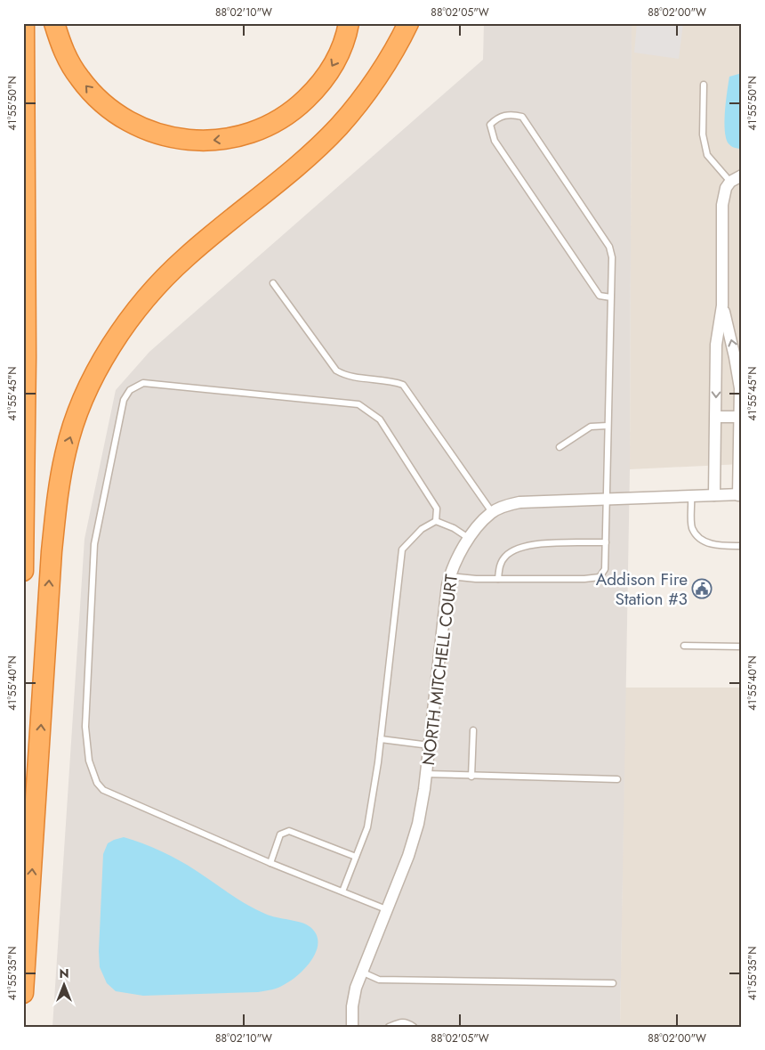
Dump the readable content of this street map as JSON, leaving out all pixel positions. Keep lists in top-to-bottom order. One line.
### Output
{"streets":{"street":["NORTH MITCHELL COURT"]},"places":{"public building":["Addison Fire Station #3"]},"north":"top","coordinates":["88°02'10\"W","88°02'05\"W","88°02'00\"W","41°55'50\"N","41°55'45\"N","41°55'40\"N","41°55'35\"N"]}
